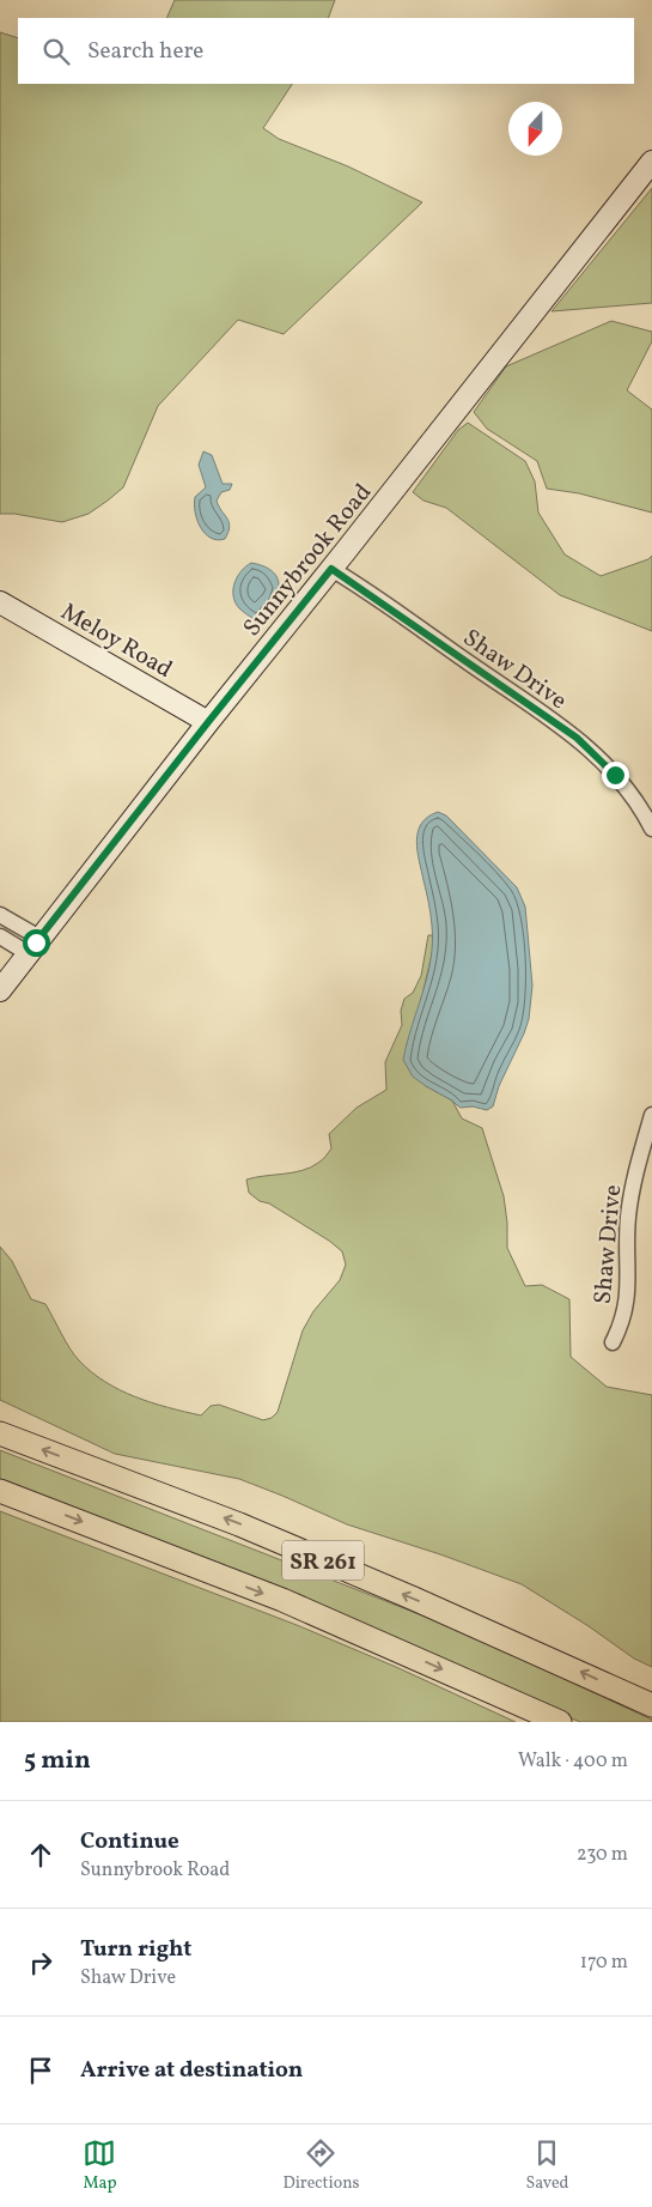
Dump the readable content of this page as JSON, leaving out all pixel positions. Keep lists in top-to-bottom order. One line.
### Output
{"streets":{"main road":["SR 261"],"street":["Sunnybrook Road","Meloy Road","Shaw Drive"]},"crossings":[["Sunnybrook Road","Meloy Road"],["Sunnybrook Road","Shaw Drive"]],"north":"bottom","page":{"search":"Search here","heading":["5 min","Walk · 400 m"],"list":[["Continue","Sunnybrook Road","230 m"],["Turn right","Shaw Drive","170 m"],"Arrive at destination"],"nav":["Map","Directions","Saved"]}}
